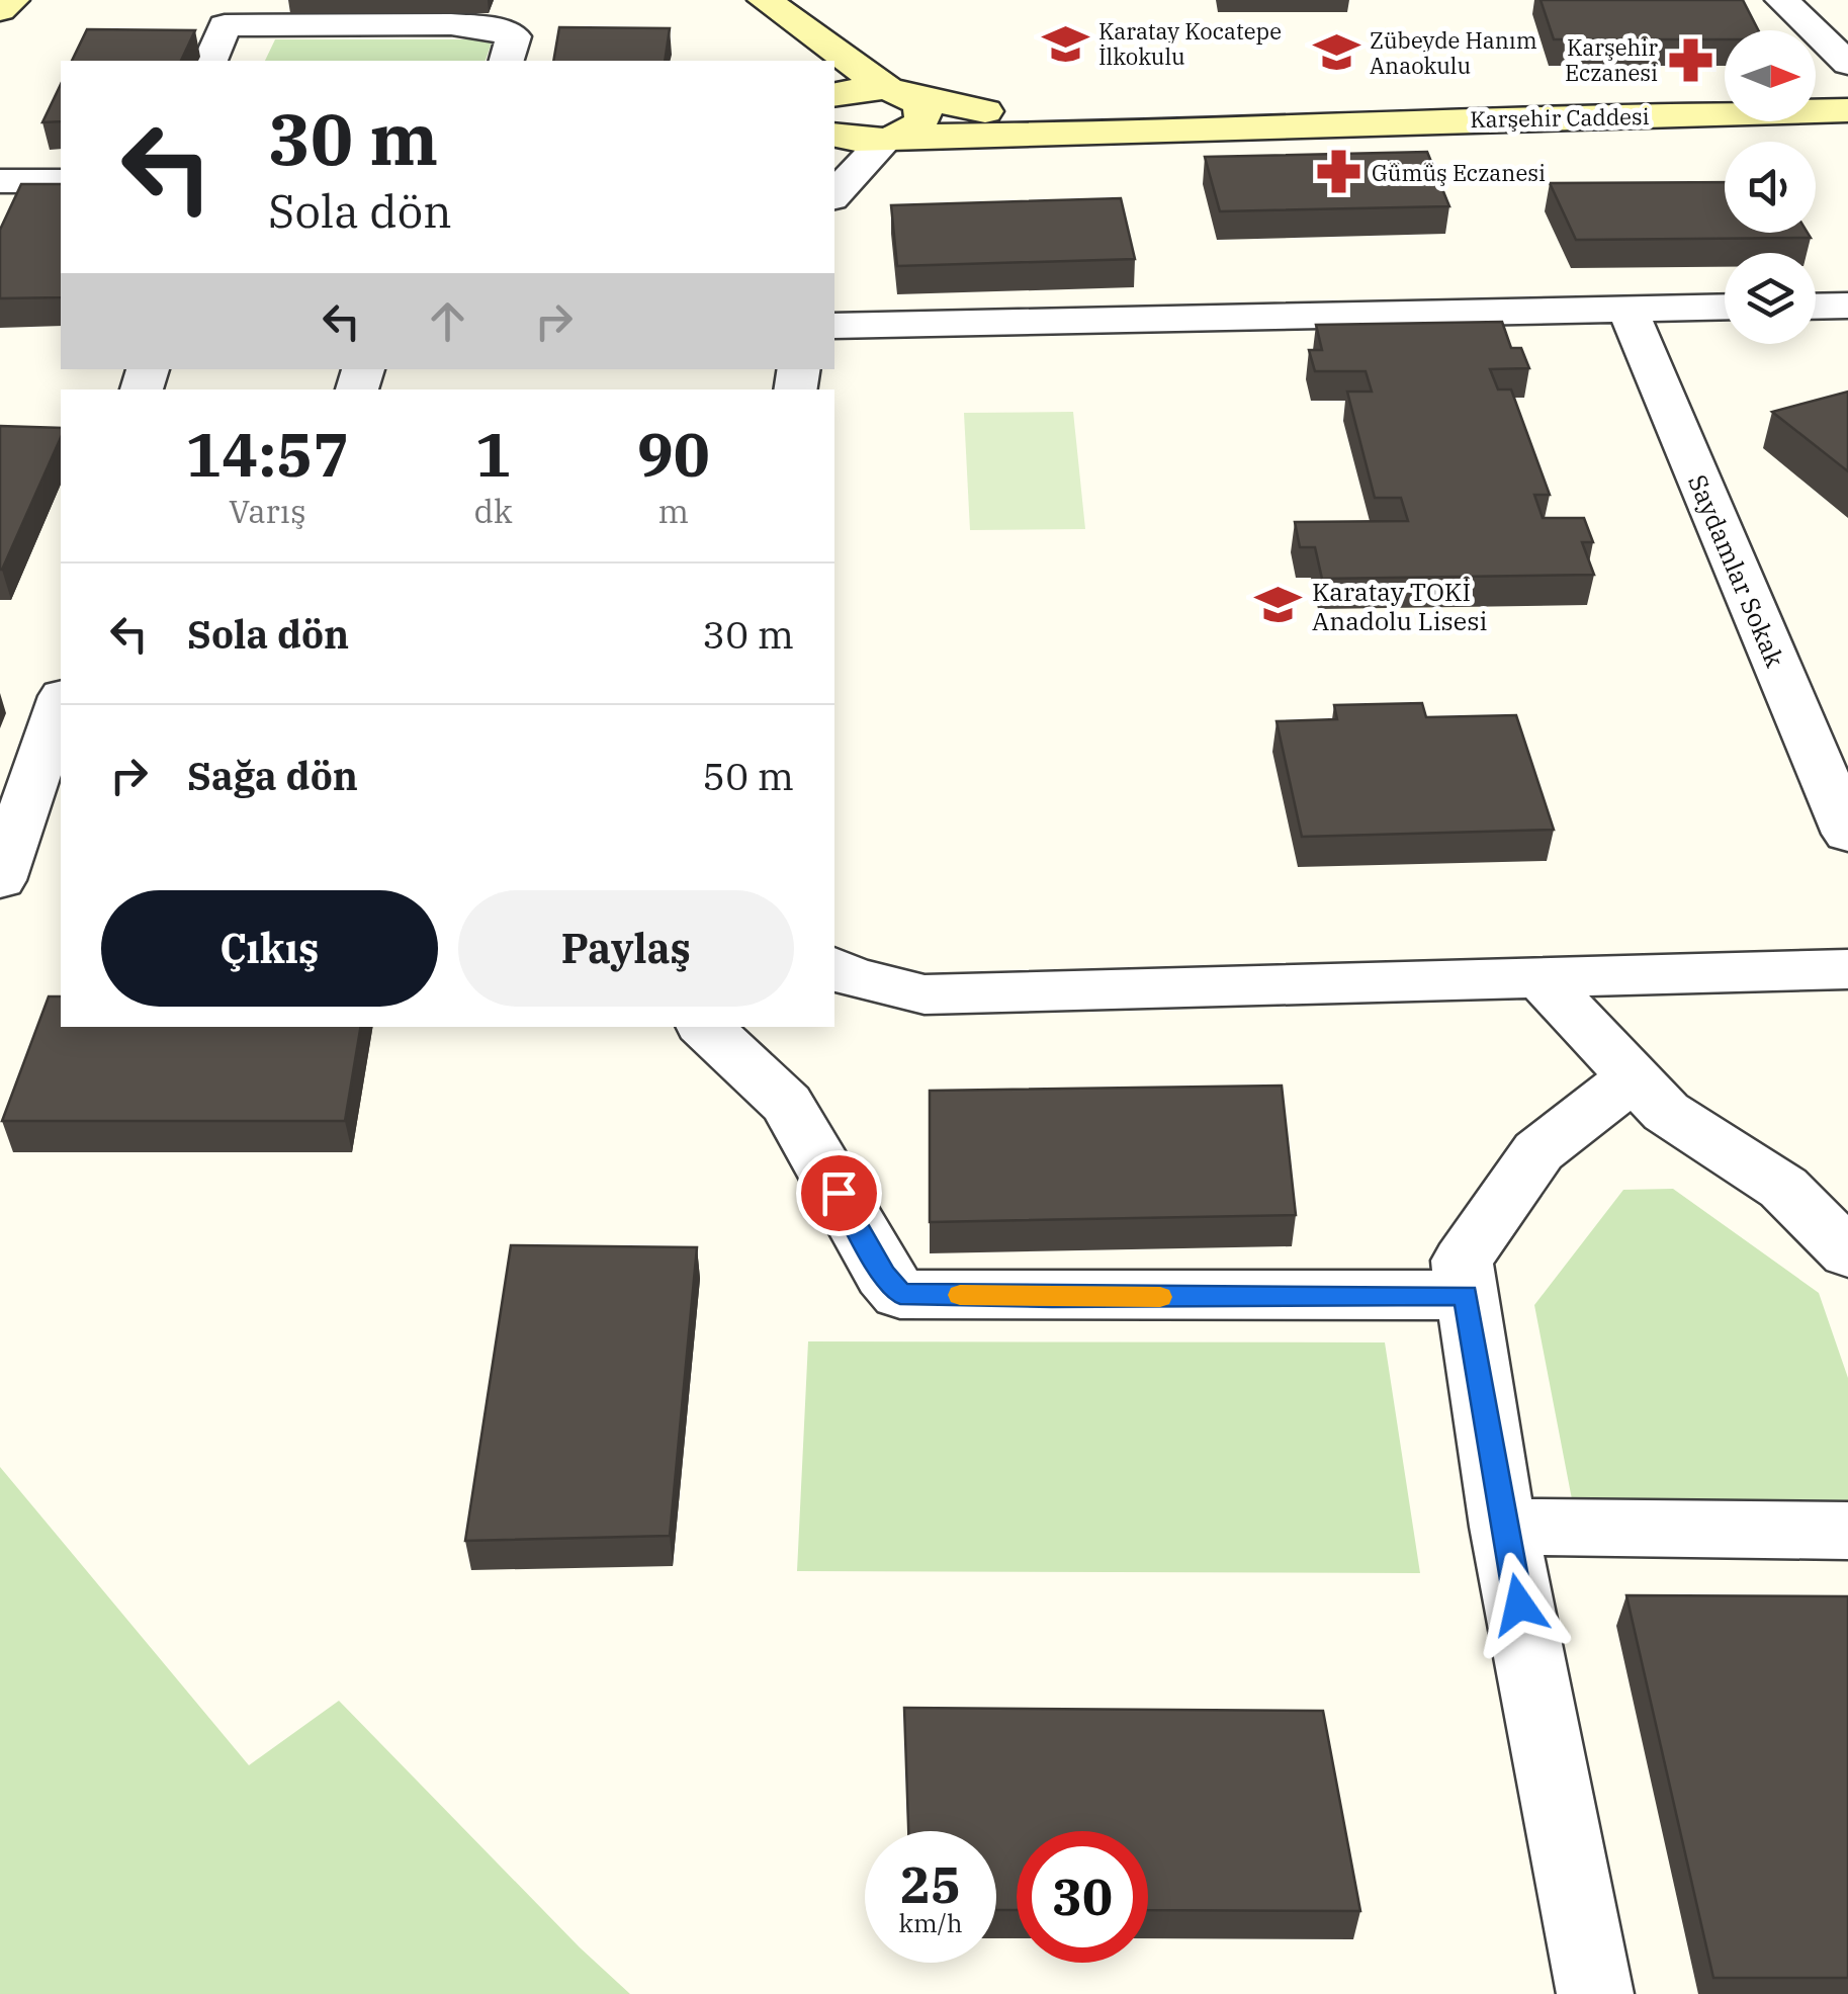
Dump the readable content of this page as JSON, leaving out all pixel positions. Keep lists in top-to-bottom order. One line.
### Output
{"streets":{"street":["Karşehir Caddesi","Saydamlar Sokak"]},"places":{"school or university":["Karatay Kocatepe İlkokulu","Zübeyde Hanım Anaokulu","Karatay TOKİ Anadolu Lisesi"],"pharmacy":["Karşehir Eczanesi","Gümüş Eczanesi"]},"north":"right","page":{"turn":["30 m","Sola dön"],"eta":["14:57","Varış","1","dk","90","m"],"list":[{"name":"Sola dön","value":"30 m"},{"name":"Sağa dön","value":"50 m"}],"buttons":["Çıkış","Paylaş"],"speed":"25 km/h","limit":"30"}}
